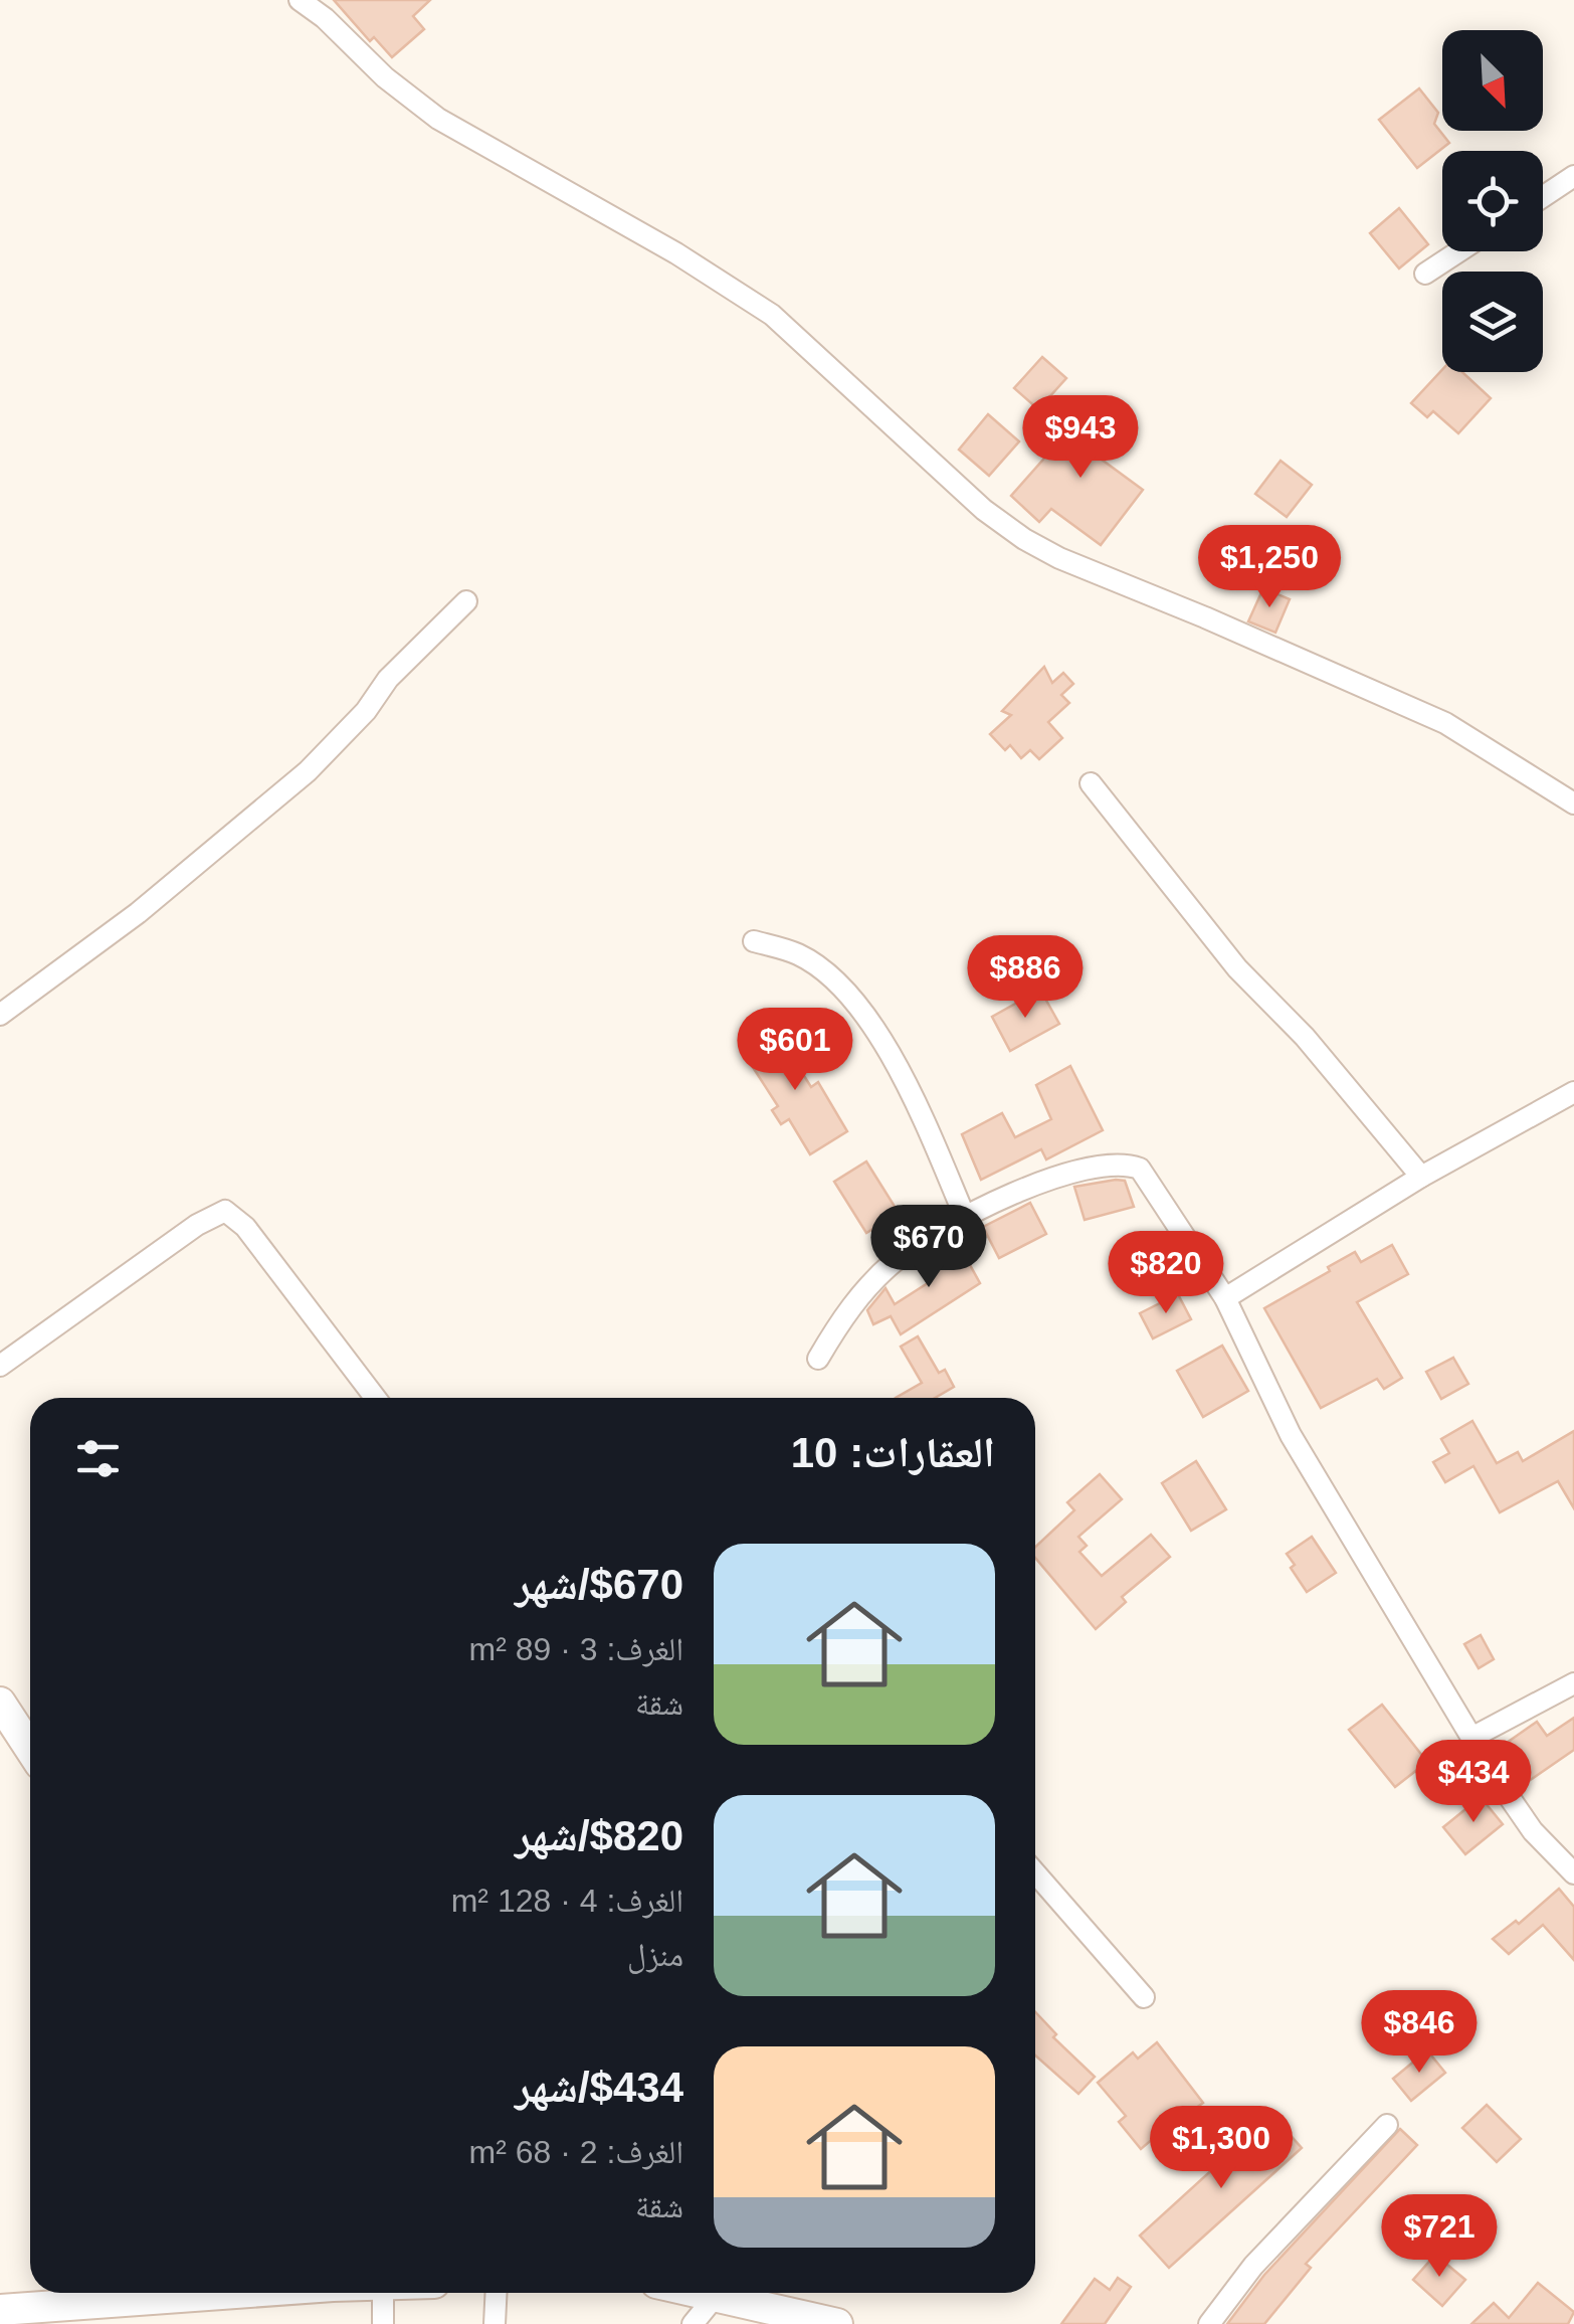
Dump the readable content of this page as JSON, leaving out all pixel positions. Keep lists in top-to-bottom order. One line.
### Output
{"north":"bottom right","page":{"price":["$943","$1,250","$886","$601","$670","$820","$434","$846","$1,300","$721"],"heading":"العقارات: 10","list":[{"name":"$670/شهر","note":"الغرف: 3 · 89 m² · شقة"},{"name":"$820/شهر","note":"الغرف: 4 · 128 m² · منزل"},{"name":"$434/شهر","note":"الغرف: 2 · 68 m² · شقة"}]}}
